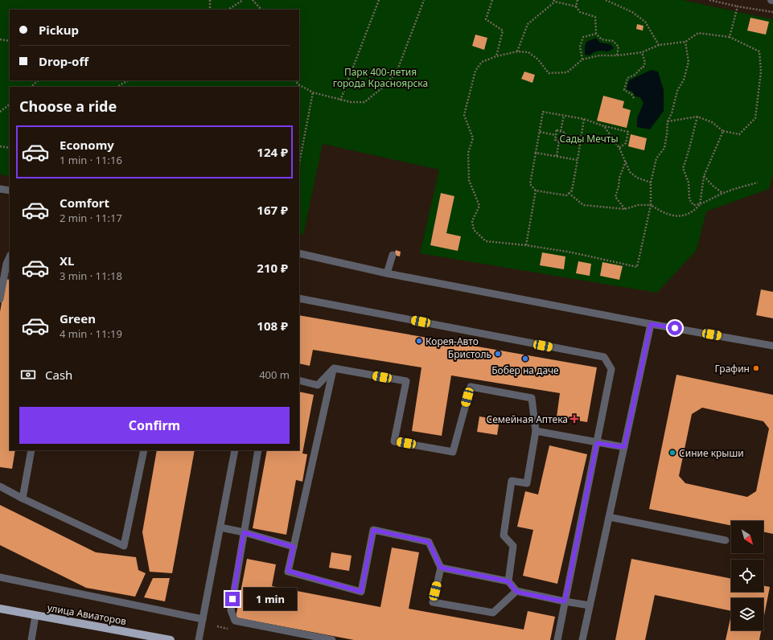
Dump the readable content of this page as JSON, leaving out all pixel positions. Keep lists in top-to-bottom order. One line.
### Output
{"streets":{"main road":["улица Авиаторов"]},"parks":["Парк 400-летия города Красноярска","Сады Мечты"],"places":{"other":["Корея-Авто","Бристоль","Бобер на даче","Графин","Синие крыши"],"health":["Семейная Аптека"]},"north":"bottom right","page":{"banner":["Pickup","Drop-off"],"heading":"Choose a ride","list":[{"name":"Economy","note":"1 min · 11:16","value":"124 ₽"},{"name":"Comfort","note":"2 min · 11:17","value":"167 ₽"},{"name":"XL","note":"3 min · 11:18","value":"210 ₽"},{"name":"Green","note":"4 min · 11:19","value":"108 ₽"}],"pay":["Cash","400 m"],"buttons":"Confirm","bubble":"1 min"}}
